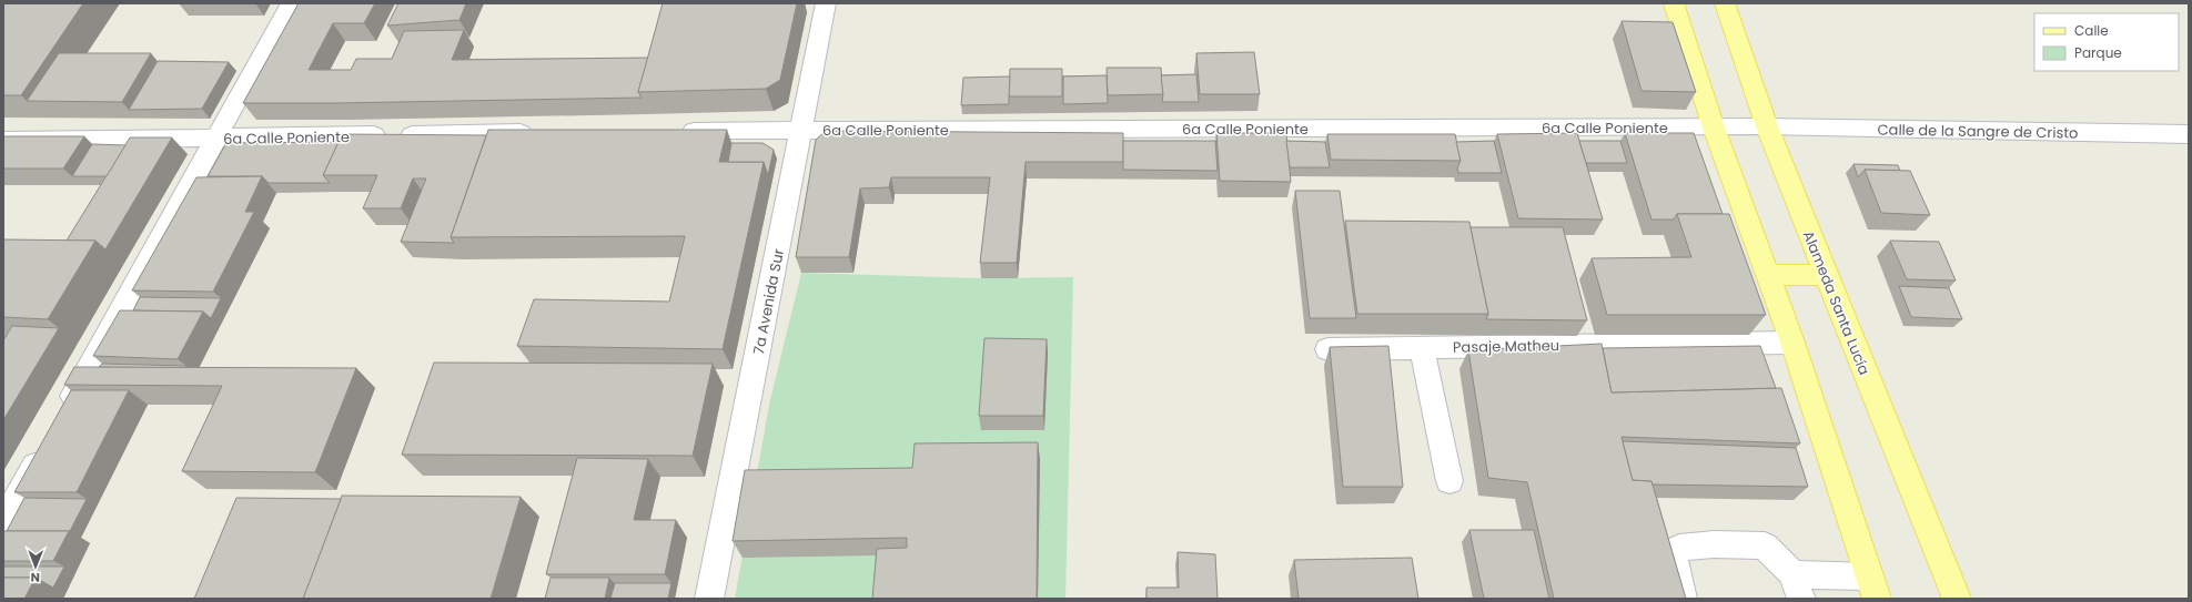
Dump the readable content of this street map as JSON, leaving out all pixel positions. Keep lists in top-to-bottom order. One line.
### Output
{"streets":{"main road":["Alameda Santa Lucía"],"street":["6a Calle Poniente","Calle de la Sangre de Cristo","7a Avenida Sur","Pasaje Matheu"]},"crossings":[["6a Calle Poniente","Calle de la Sangre de Cristo"],["6a Calle Poniente","7a Avenida Sur"],["6a Calle Poniente","Alameda Santa Lucía"],["Calle de la Sangre de Cristo","Alameda Santa Lucía"]],"legend":["Calle","Parque"],"north":"bottom"}
